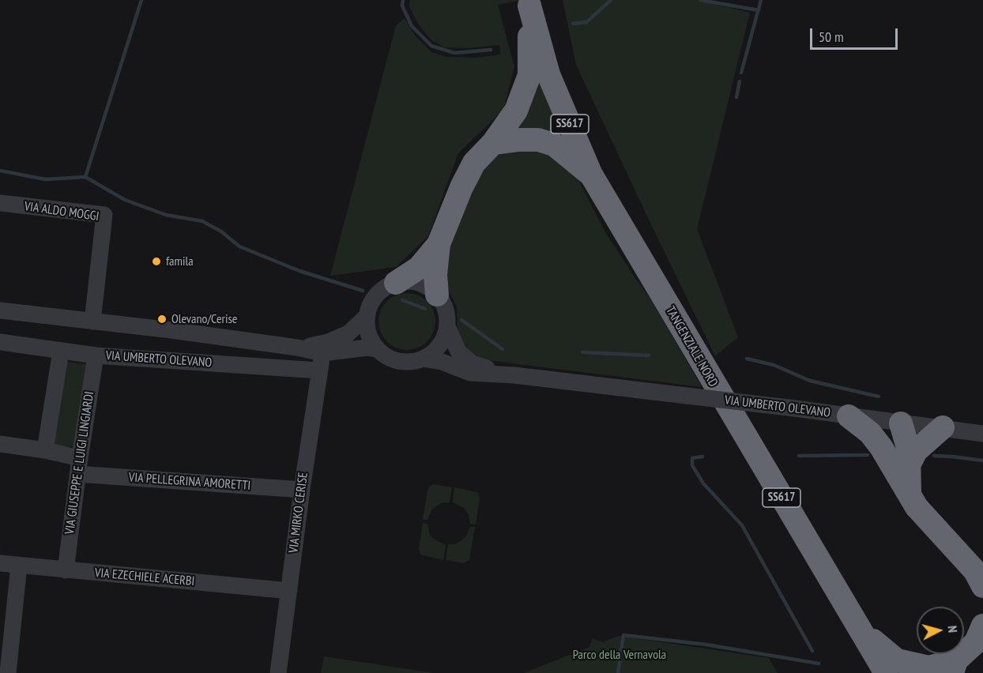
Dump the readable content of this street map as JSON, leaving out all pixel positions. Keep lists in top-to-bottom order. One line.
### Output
{"streets":{"highway":["SS617","TANGENZIALE NORD"],"street":["VIA ALDO MOGGI","VIA UMBERTO OLEVANO","VIA GIUSEPPE E LUIGI LINGIARDI","VIA PELLEGRINA AMORETTI","VIA MIRKO CERISE","VIA EZECHIELE ACERBI"]},"crossings":[["VIA ALDO MOGGI","VIA UMBERTO OLEVANO"],["VIA UMBERTO OLEVANO","VIA GIUSEPPE E LUIGI LINGIARDI"],["VIA UMBERTO OLEVANO","VIA MIRKO CERISE"],["VIA GIUSEPPE E LUIGI LINGIARDI","VIA PELLEGRINA AMORETTI"],["VIA GIUSEPPE E LUIGI LINGIARDI","VIA EZECHIELE ACERBI"],["VIA PELLEGRINA AMORETTI","VIA MIRKO CERISE"],["VIA MIRKO CERISE","VIA EZECHIELE ACERBI"]],"parks":["Parco della Vernavola"],"places":["famila","Olevano/Cerise"],"scale_bar":"50 m","north":"right"}
